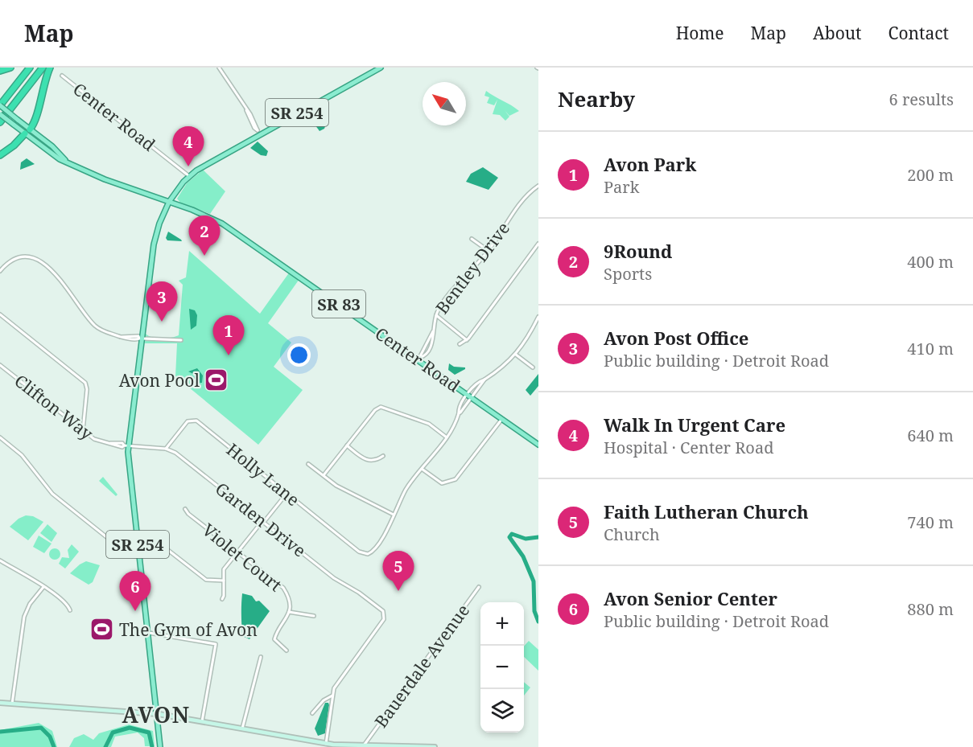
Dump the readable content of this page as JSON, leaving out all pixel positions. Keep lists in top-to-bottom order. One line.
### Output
{"streets":{"main road":["SR 254","Center Road","SR 83"],"street":["Bentley Drive","Clifton Way","Holly Lane","Garden Drive","Violet Court","Bauerdale Avenue"]},"crossings":[["SR 254","Center Road"],["SR 254","Clifton Way"],["SR 254","Garden Drive"],["Center Road","Bentley Drive"],["Clifton Way","Garden Drive"],["Holly Lane","Garden Drive"]],"districts":["AVON"],"places":{"sports":["Avon Pool","The Gym of Avon"]},"north":"top left","page":{"header":"Map","nav":["Home","Map","About","Contact"],"heading":["Nearby","6 results"],"pins":["4","2","3","1","5","6"],"list":[{"mark":"1","name":"Avon Park","note":"Park","value":"200 m"},{"mark":"2","name":"9Round","note":"Sports","value":"400 m"},{"mark":"3","name":"Avon Post Office","note":"Public building · Detroit Road","value":"410 m"},{"mark":"4","name":"Walk In Urgent Care","note":"Hospital · Center Road","value":"640 m"},{"mark":"5","name":"Faith Lutheran Church","note":"Church","value":"740 m"},{"mark":"6","name":"Avon Senior Center","note":"Public building · Detroit Road","value":"880 m"}],"map_buttons":["+","−"]}}
